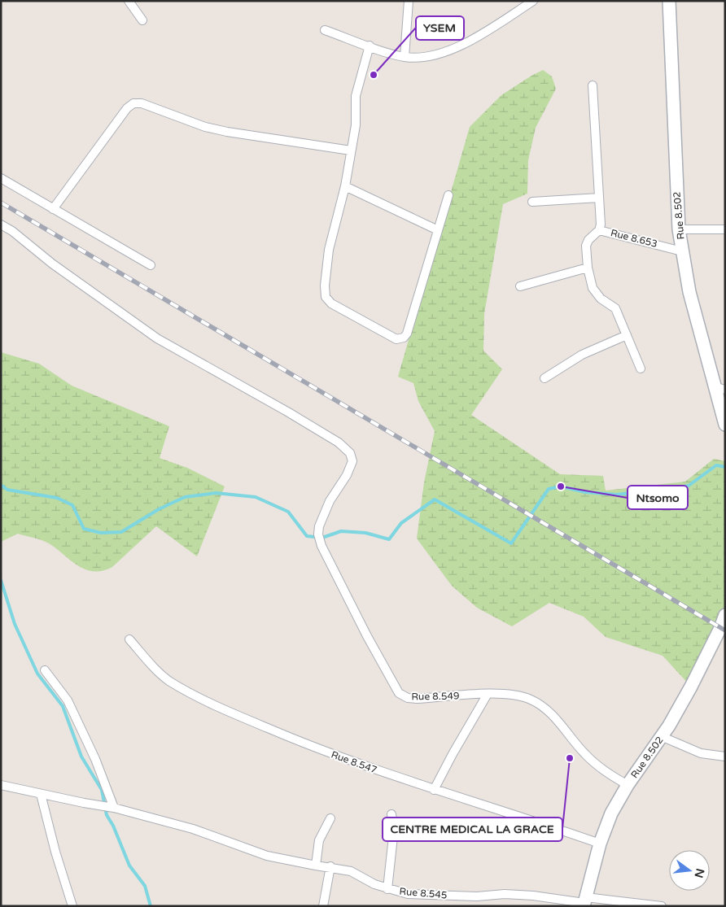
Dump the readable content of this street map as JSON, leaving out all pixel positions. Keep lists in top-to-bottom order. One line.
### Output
{"streets":{"main road":["Rue 8.502"],"street":["Rue 8.653","Rue 8.549","Rue 8.547","Rue 8.545"]},"crossings":[["Rue 8.502","Rue 8.653"],["Rue 8.502","Rue 8.549"],["Rue 8.502","Rue 8.547"],["Rue 8.502","Rue 8.545"]],"places":["YSEM","Ntsomo","CENTRE MEDICAL LA GRACE"],"north":"right"}
